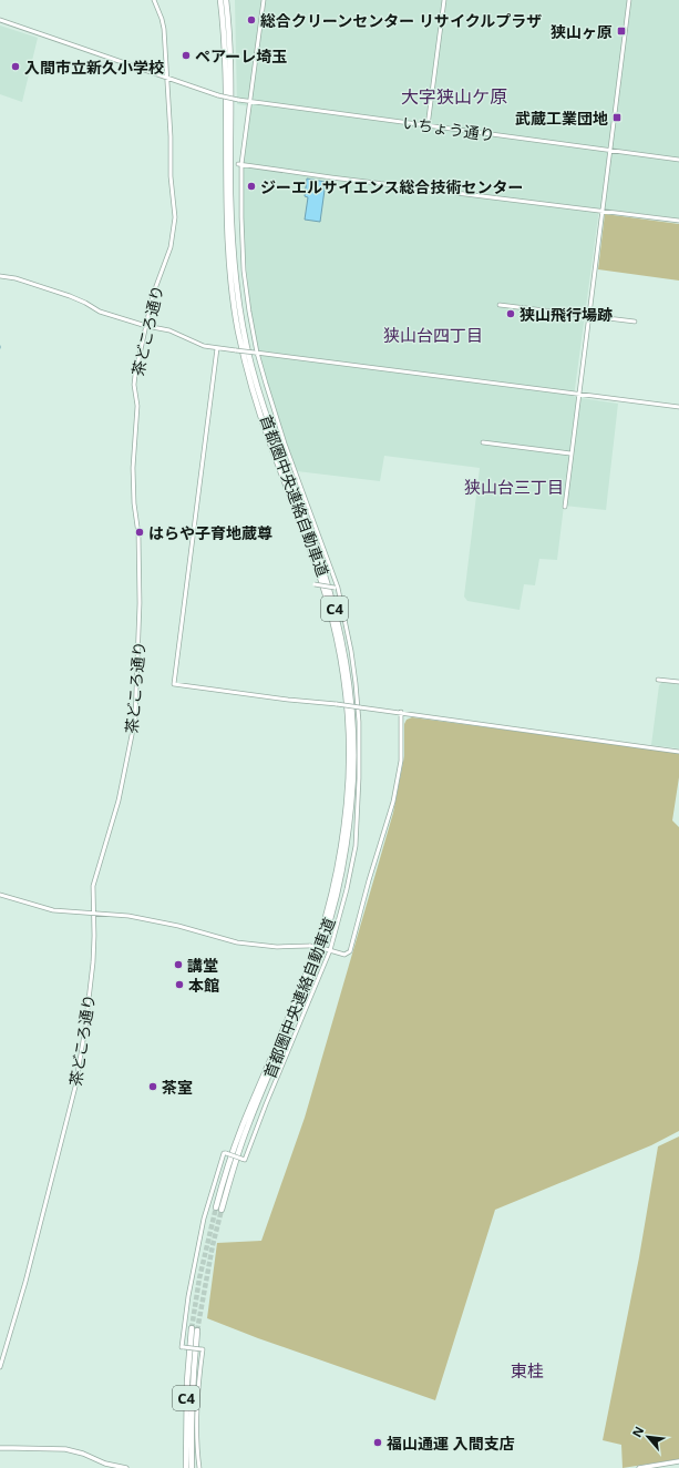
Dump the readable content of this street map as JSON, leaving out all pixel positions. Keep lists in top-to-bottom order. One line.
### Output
{"streets":{"highway":["首都圏中央連絡自動車道","C4"],"street":["いちょう通り","茶どころ通り"]},"crossings":[["いちょう通り","茶どころ通り"]],"districts":["大字狭山ケ原","狭山台四丁目","狭山台三丁目","東桂"],"places":{"other":["総合クリーンセンター リサイクルプラザ","ペアーレ埼玉","入間市立新久小学校","ジーエルサイエンス総合技術センター","狭山飛行場跡","はらや子育地蔵尊","講堂","本館","茶室","福山通運 入間支店"],"transit":["狭山ヶ原","武蔵工業団地"]},"north":"top left"}
